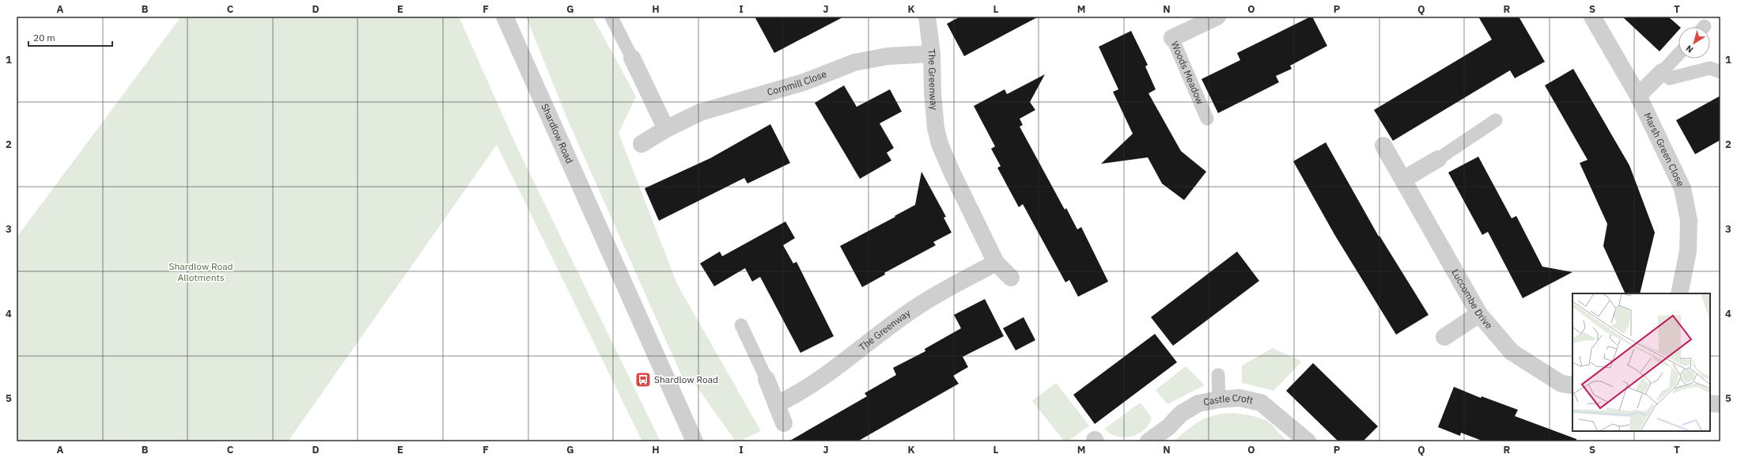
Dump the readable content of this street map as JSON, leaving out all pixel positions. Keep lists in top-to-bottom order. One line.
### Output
{"streets":{"street":["Woods Meadow","The Greenway","Cornmill Close","Shardlow Road","Marsh Green Close","Luccombe Drive","Castle Croft"]},"crossings":[["The Greenway","Cornmill Close"]],"parks":["Shardlow Road Allotments"],"places":{"bus stop":["Shardlow Road"]},"scale_bar":"20 m","north":"bottom left","grid":{"columns":["A","B","C","D","E","F","G","H","I","J","K","L","M","N","O","P","Q","R","S","T"],"rows":["1","2","3","4","5"]}}
